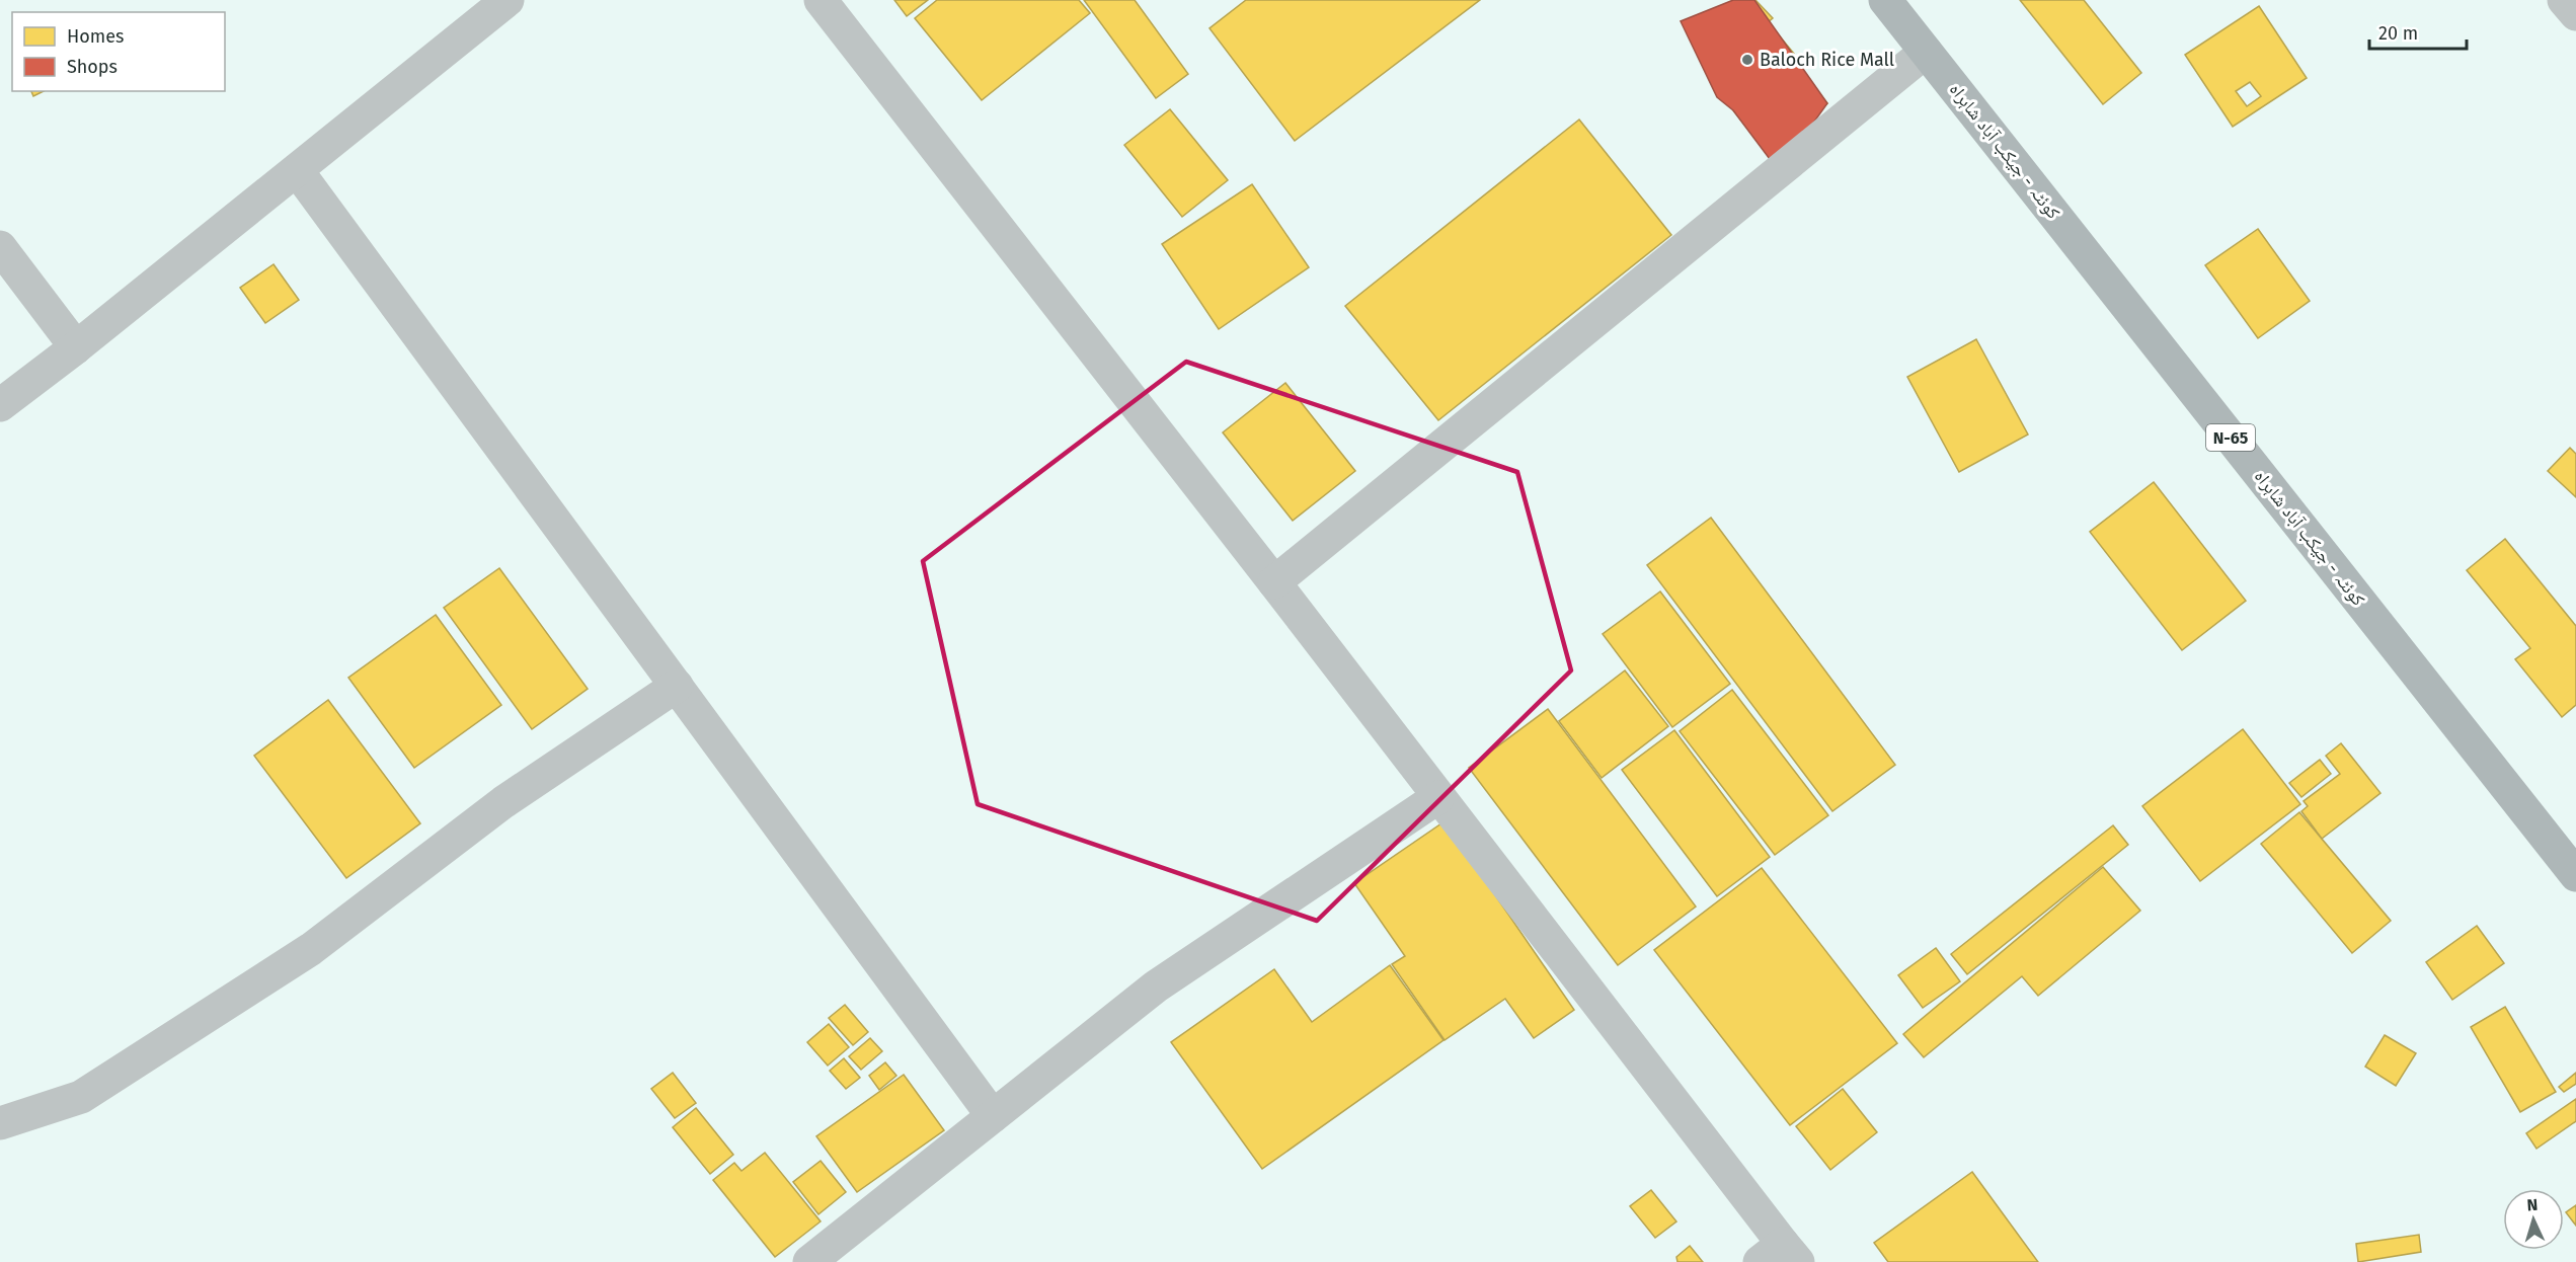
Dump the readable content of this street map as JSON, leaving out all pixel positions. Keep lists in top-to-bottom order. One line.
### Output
{"streets":{"highway":["کوئٹہ - جیکب آباد شاہراہ","N-65"]},"places":["Baloch Rice Mall"],"legend":["Homes","Shops"],"scale_bar":"20 m","north":"top"}
